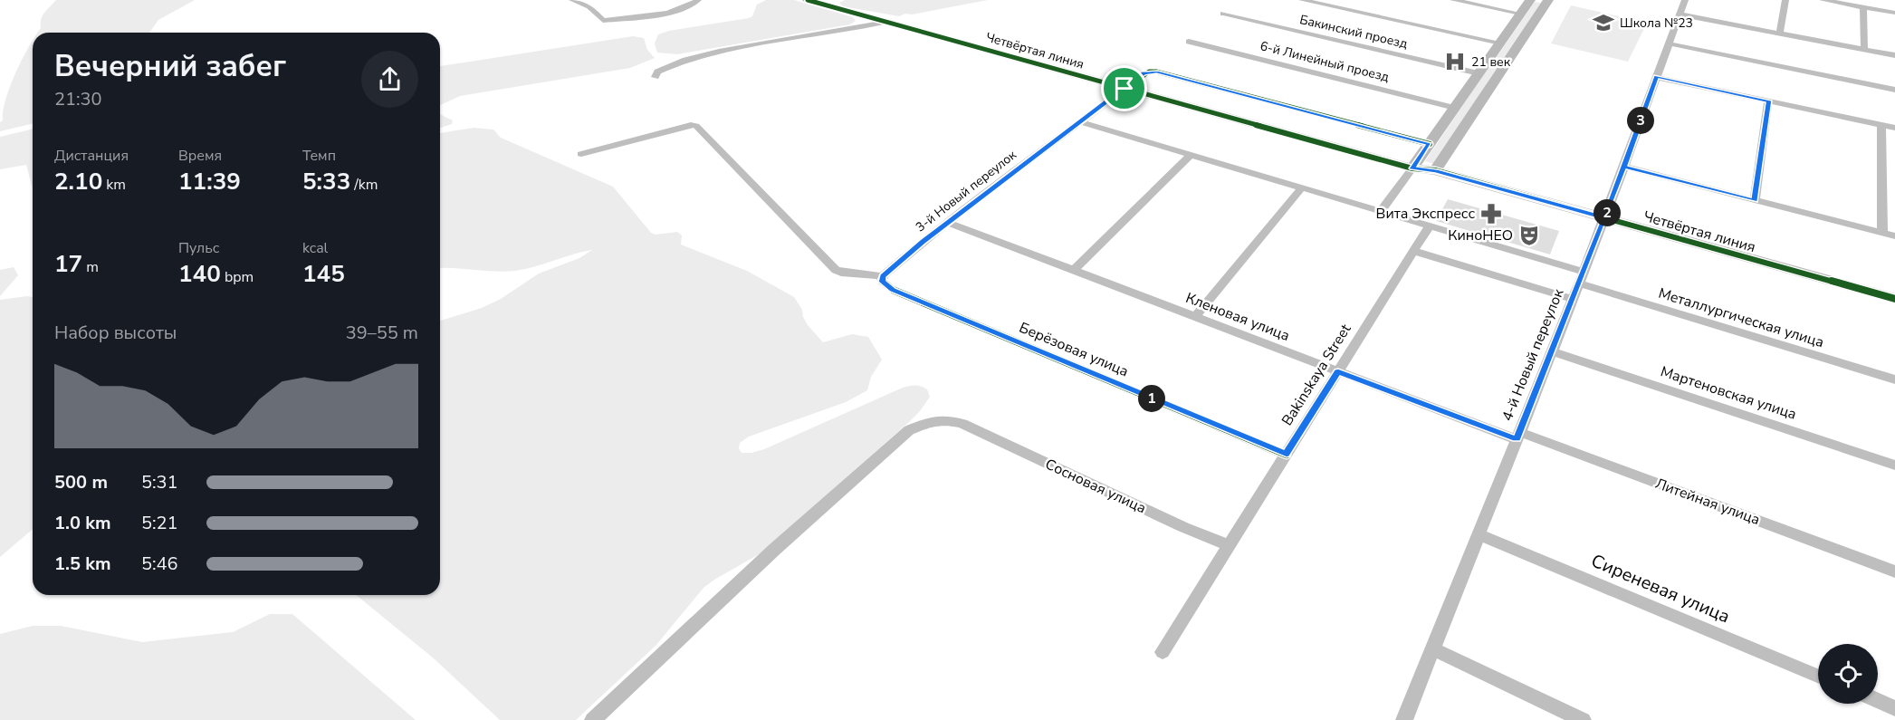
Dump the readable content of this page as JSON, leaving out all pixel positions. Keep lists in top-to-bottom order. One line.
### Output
{"streets":{"street":["Бакинский проезд","Четвёртая линия","6-й Линейный проезд","3-й Новый переулок","Кленовая улица","Металлургическая улица","Берёзовая улица","4-й Новый переулок","Bakinskaya Street","Мартеновская улица","Сосновая улица","Литейная улица","Сиреневая улица"]},"crossings":[["Четвёртая линия","3-й Новый переулок"],["Четвёртая линия","4-й Новый переулок"],["3-й Новый переулок","Кленовая улица"],["3-й Новый переулок","Металлургическая улица"],["3-й Новый переулок","Берёзовая улица"],["Кленовая улица","4-й Новый переулок"],["Кленовая улица","Bakinskaya Street"],["Кленовая улица","Литейная улица"],["Металлургическая улица","4-й Новый переулок"],["Металлургическая улица","Bakinskaya Street"],["Берёзовая улица","Bakinskaya Street"],["4-й Новый переулок","Мартеновская улица"],["4-й Новый переулок","Литейная улица"],["4-й Новый переулок","Сиреневая улица"],["Bakinskaya Street","Сосновая улица"]],"places":{"school or university":["Школа №23"],"hospital":["21 век"],"pharmacy":["Вита Экспресс"],"theatre":["КиноНЕО"]},"page":{"heading":["Вечерний забег","21:30"],"pins":["3","2","1"],"stats":[["Дистанция","2.10 km"],["Время","11:39"],["Темп","5:33 /km"],["17 m"],["Пульс","140 bpm"],["kcal","145"]],"chart":["Набор высоты","39–55 m"],"list":[{"name":"500 m","note":"5:31"},{"name":"1.0 km","note":"5:21"},{"name":"1.5 km","note":"5:46"}]}}
